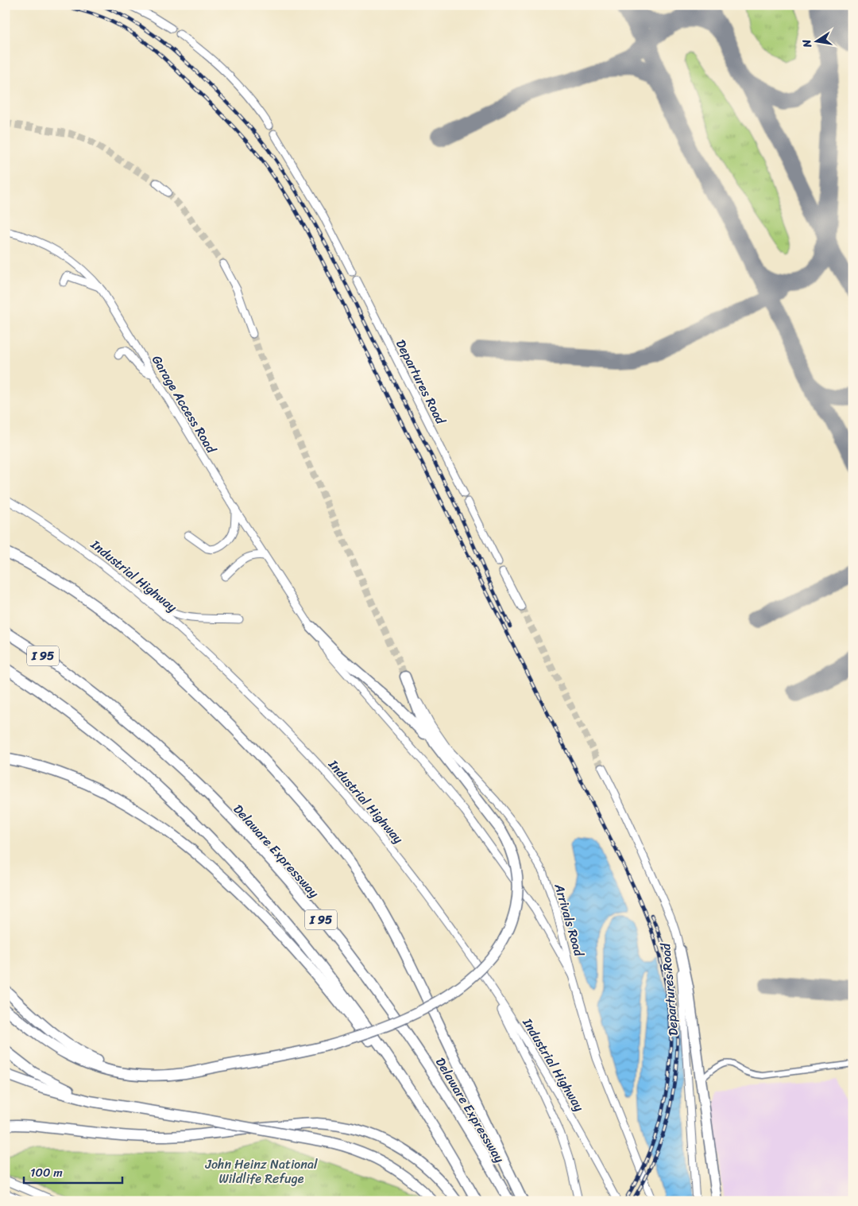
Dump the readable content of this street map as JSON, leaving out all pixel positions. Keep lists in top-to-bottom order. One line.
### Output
{"streets":{"highway":["I 95","Delaware Expressway"],"street":["Departures Road","Garage Access Road","Industrial Highway","Arrivals Road"]},"crossings":[["Garage Access Road","Arrivals Road"]],"parks":["John Heinz National Wildlife Refuge"],"scale_bar":"100 m","north":"left"}
